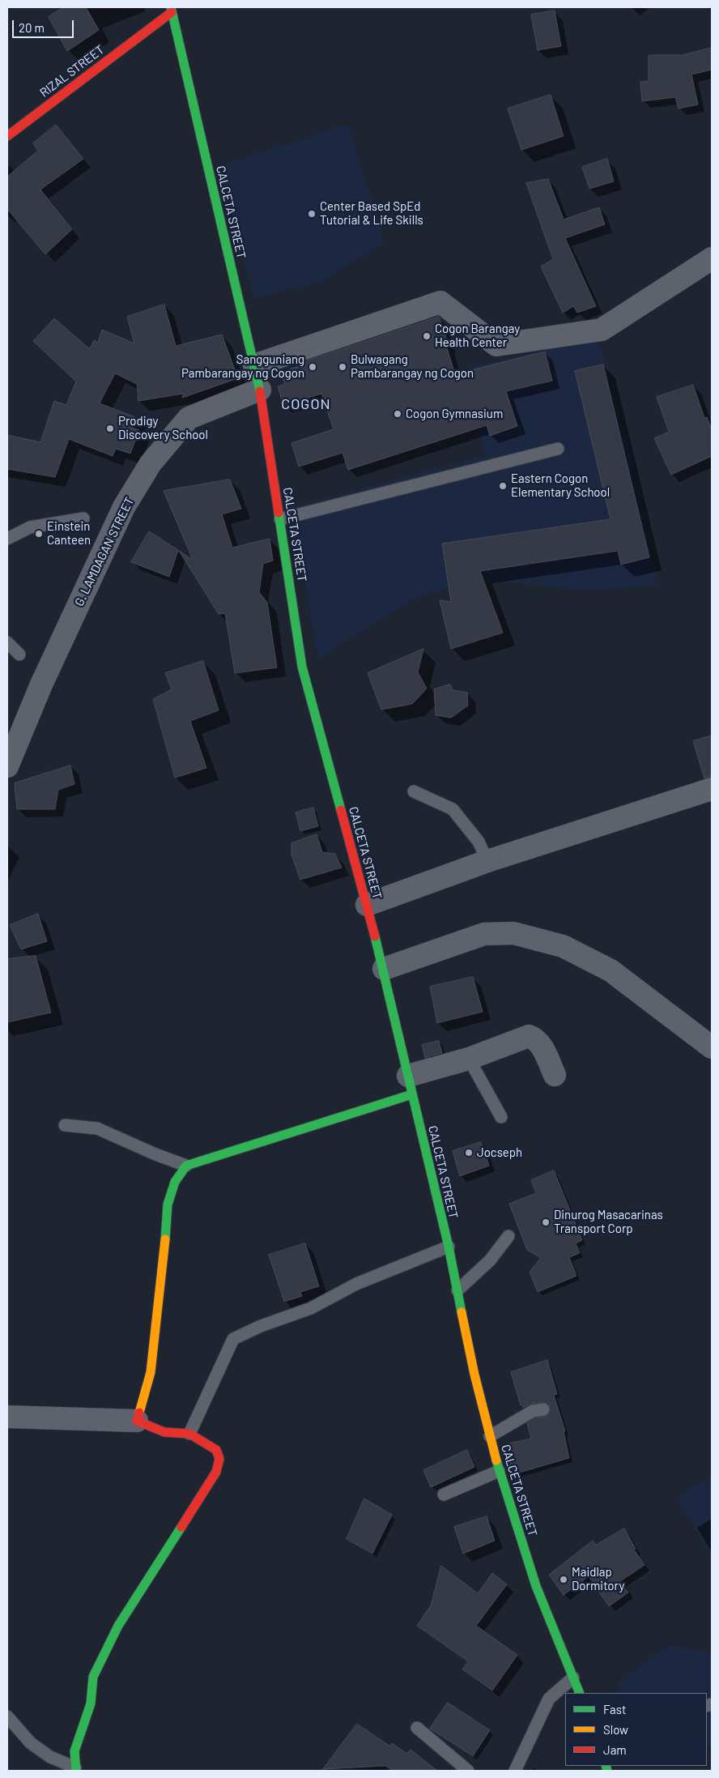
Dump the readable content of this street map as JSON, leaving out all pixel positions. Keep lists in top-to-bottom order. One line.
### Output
{"streets":{"main road":["RIZAL STREET","CALCETA STREET"],"street":["G. LAMDAGAN STREET"]},"crossings":[["RIZAL STREET","CALCETA STREET"],["CALCETA STREET","G. LAMDAGAN STREET"]],"districts":["COGON"],"places":["Center Based SpEd Tutorial & Life Skills","Cogon Barangay Health Center","Sangguniang Pambarangay ng Cogon","Bulwagang Pambarangay ng Cogon","Cogon Gymnasium","Prodigy Discovery School","Eastern Cogon Elementary School","Einstein Canteen","Jocseph","Dinurog Masacarinas Transport Corp","Maidlap Dormitory"],"legend":["Fast","Slow","Jam"],"scale_bar":"20 m"}
